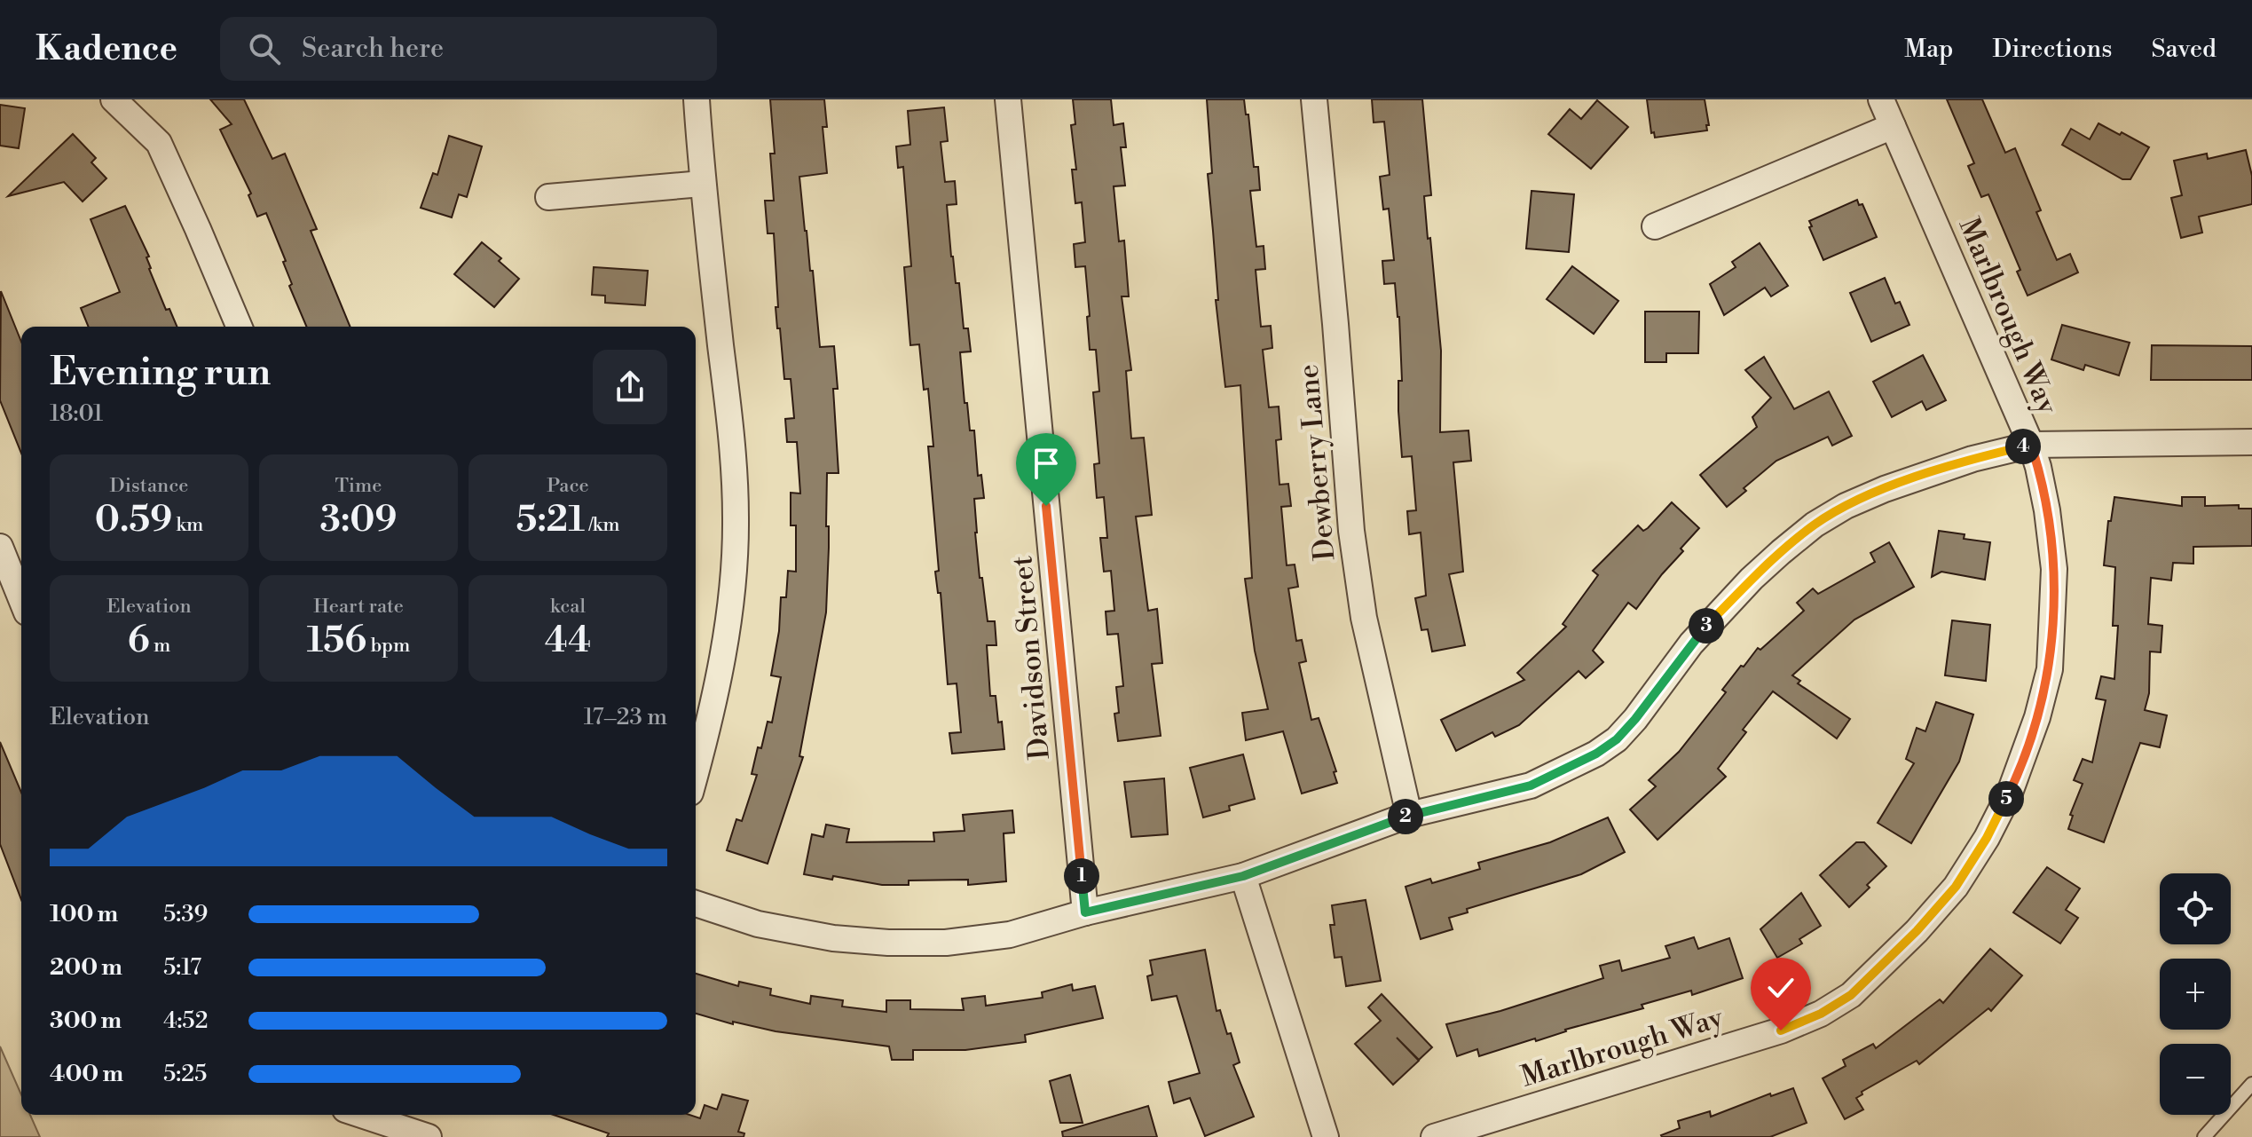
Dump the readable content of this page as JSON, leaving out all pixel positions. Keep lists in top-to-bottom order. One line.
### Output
{"streets":{"street":["Marlbrough Way","Dewberry Lane","Davidson Street"]},"page":{"header":"Kadence","search":"Search here","nav":["Map","Directions","Saved"],"heading":["Evening run","18:01"],"pins":["4","3","5","2","1"],"stats":[["Distance","0.59 km"],["Time","3:09"],["Pace","5:21 /km"],["Elevation","6 m"],["Heart rate","156 bpm"],["kcal","44"]],"chart":["Elevation","17–23 m"],"map_buttons":["+","−"],"list":[{"name":"100 m","note":"5:39"},{"name":"200 m","note":"5:17"},{"name":"300 m","note":"4:52"},{"name":"400 m","note":"5:25"}]}}
